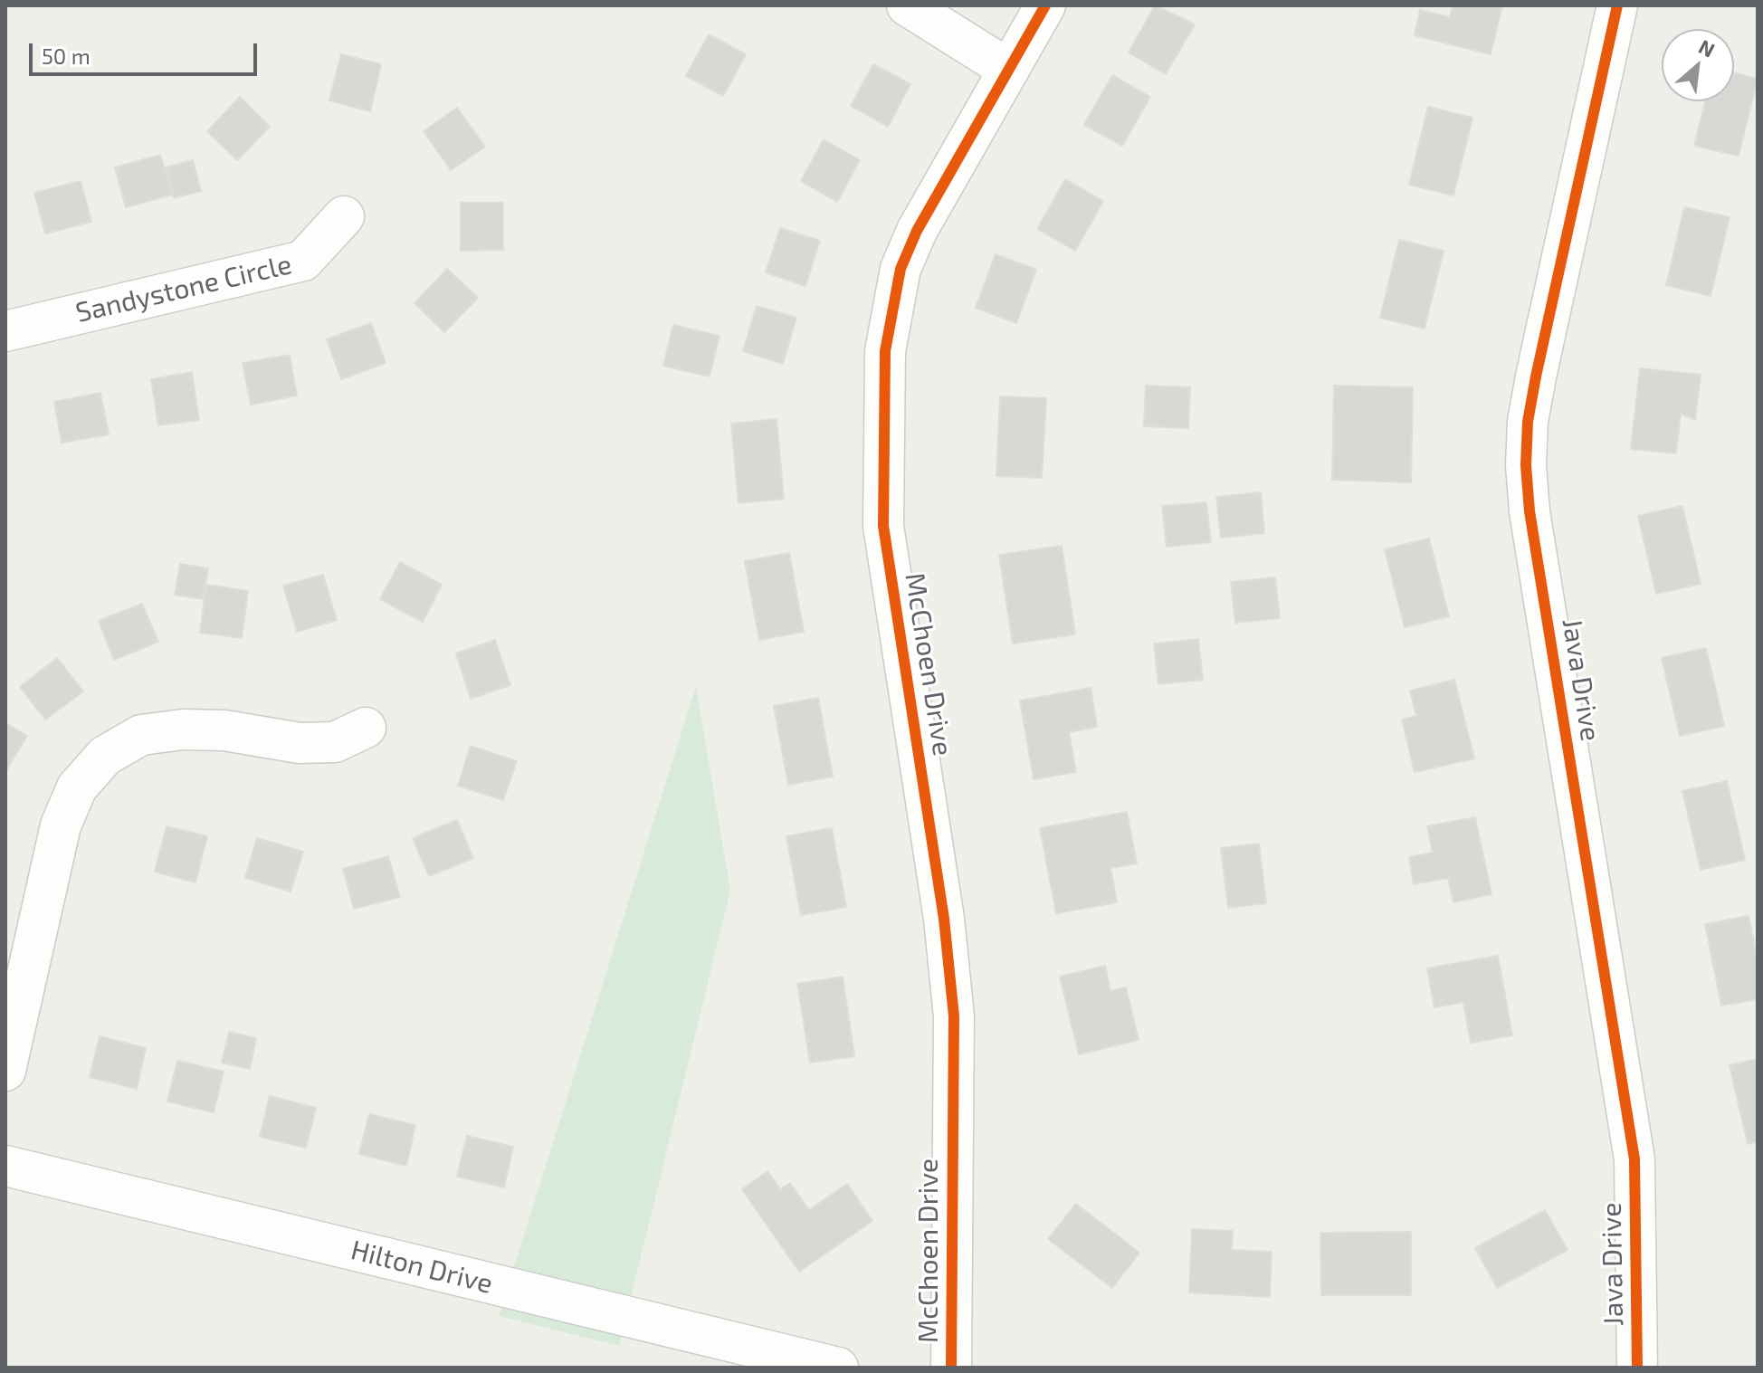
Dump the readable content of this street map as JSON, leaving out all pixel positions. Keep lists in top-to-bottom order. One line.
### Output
{"streets":{"street":["Sandystone Circle","McChoen Drive","Java Drive","Hilton Drive"]},"scale_bar":"50 m","north":"top right"}
